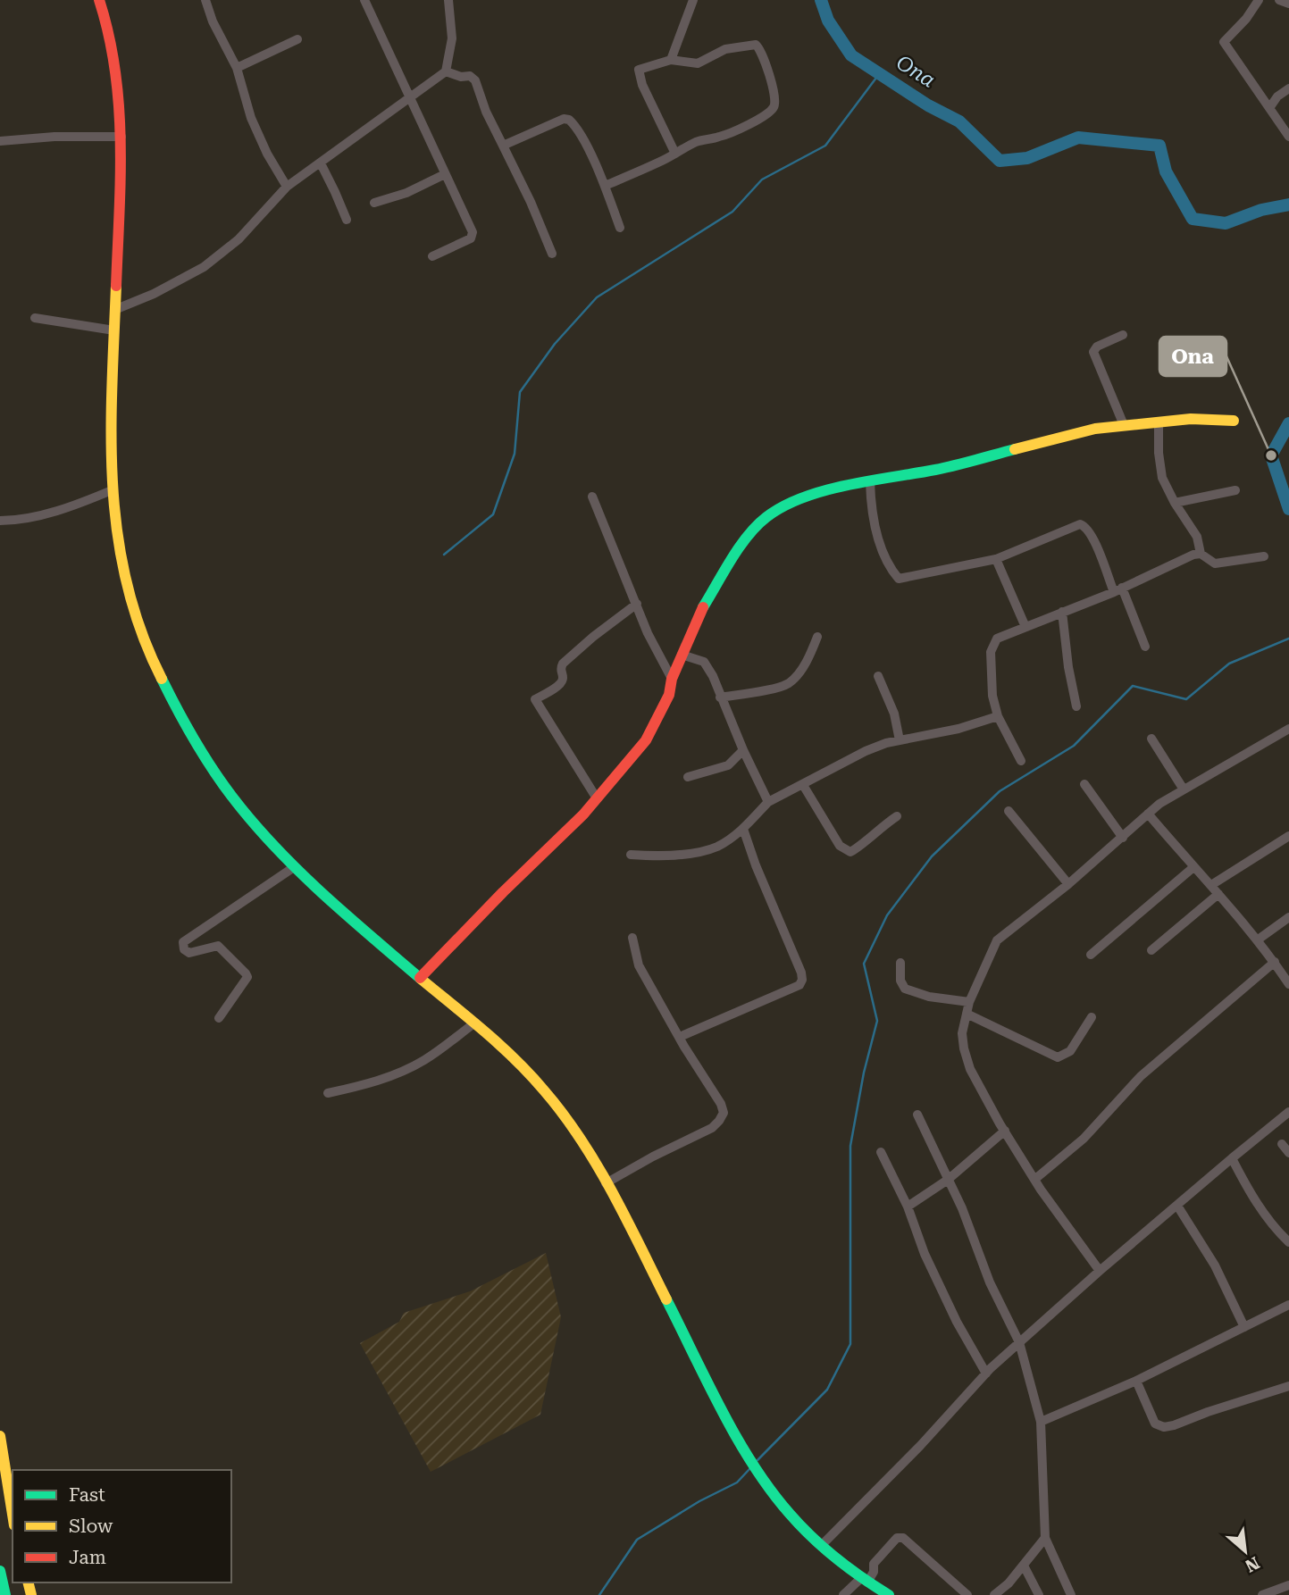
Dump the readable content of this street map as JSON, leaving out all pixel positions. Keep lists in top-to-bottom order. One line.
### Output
{"water":["Ona"],"places":["Ona"],"legend":["Fast","Slow","Jam"],"north":"bottom right"}
